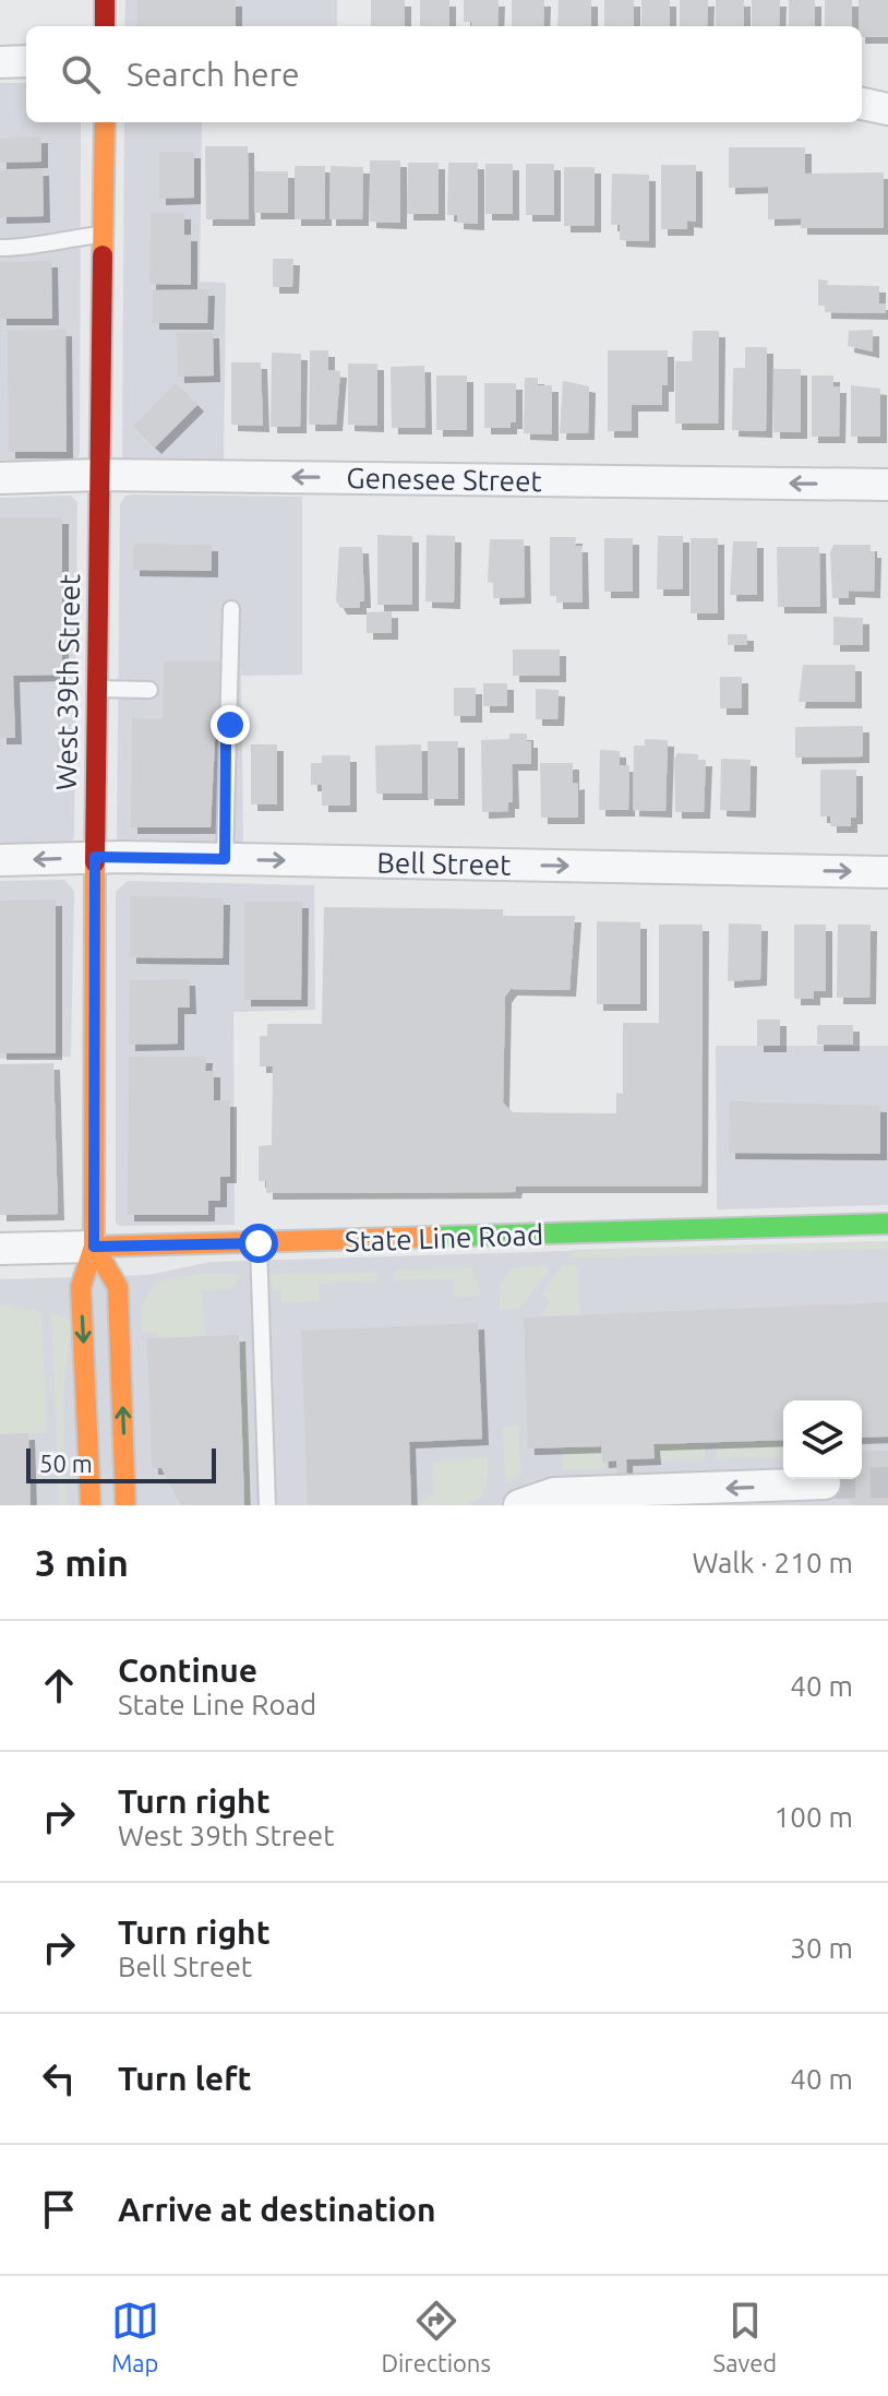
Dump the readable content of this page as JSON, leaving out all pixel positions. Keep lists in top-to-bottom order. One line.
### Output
{"streets":{"main road":["West 39th Street","State Line Road"],"street":["Genesee Street","Bell Street"]},"crossings":[["Genesee Street","West 39th Street"],["West 39th Street","Bell Street"],["West 39th Street","State Line Road"]],"one_way":["Genesee Street"],"scale_bar":"50 m","page":{"search":"Search here","scale":"50 m","heading":["3 min","Walk · 210 m"],"list":[["Continue","State Line Road","40 m"],["Turn right","West 39th Street","100 m"],["Turn right","Bell Street","30 m"],["Turn left","40 m"],"Arrive at destination"],"nav":["Map","Directions","Saved"]}}
